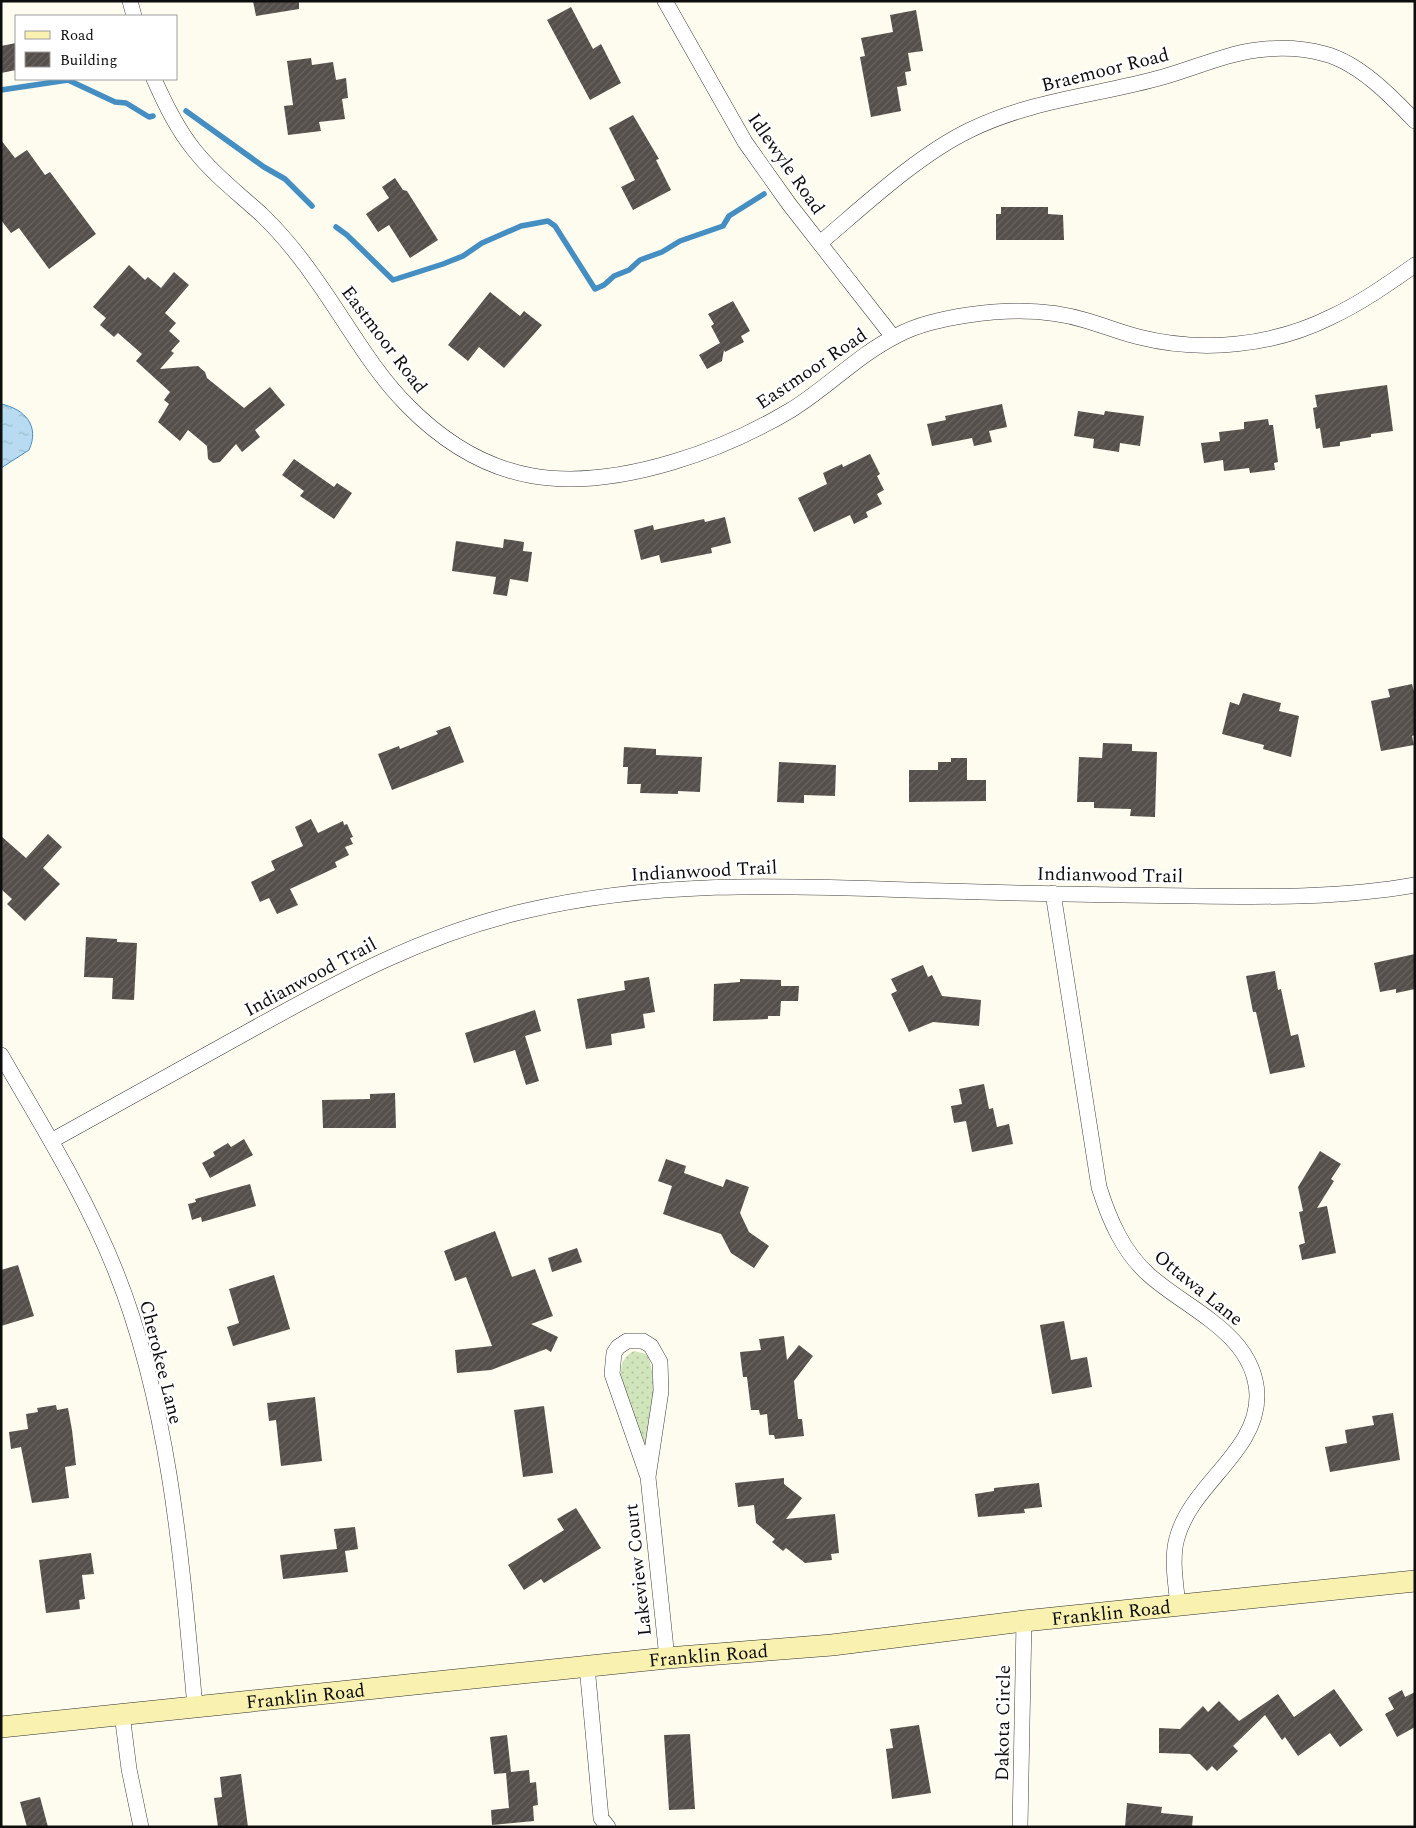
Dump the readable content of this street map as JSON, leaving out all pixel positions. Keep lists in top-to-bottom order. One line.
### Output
{"streets":{"street":["Braemoor Road","Idlewyle Road","Eastmoor Road","Indianwood Trail","Ottawa Lane","Cherokee Lane","Lakeview Court","Franklin Road","Dakota Circle"]},"crossings":[["Braemoor Road","Idlewyle Road"],["Idlewyle Road","Eastmoor Road"],["Indianwood Trail","Ottawa Lane"],["Indianwood Trail","Cherokee Lane"],["Ottawa Lane","Franklin Road"],["Cherokee Lane","Franklin Road"],["Lakeview Court","Franklin Road"],["Franklin Road","Dakota Circle"]],"legend":["Road","Building"]}
